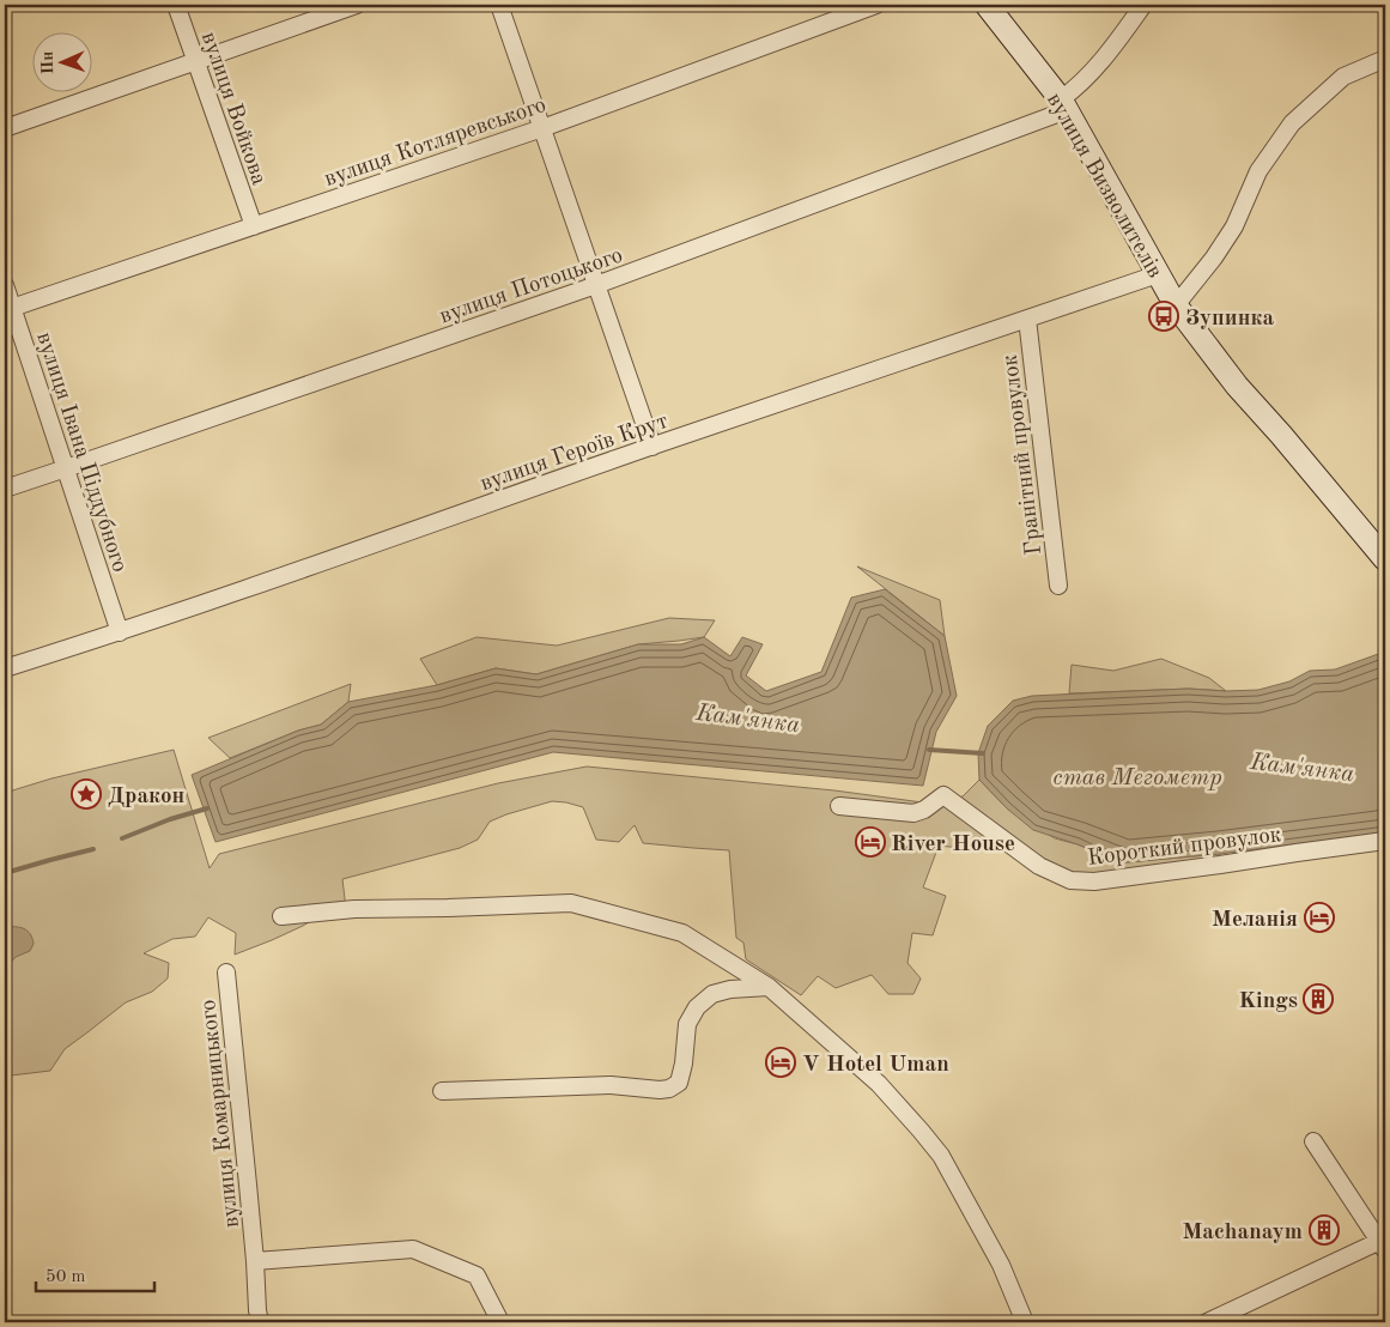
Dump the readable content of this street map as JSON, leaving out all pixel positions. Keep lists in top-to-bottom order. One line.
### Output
{"streets":{"main road":["вулиця Визволителів"],"street":["вулиця Войкова","вулиця Котляревського","вулиця Потоцького","вулиця Героїв Крут","вулиця Івана Піддубного","Гранітний провулок","Короткий провулок","вулиця Комарницького"]},"crossings":[["вулиця Войкова","вулиця Котляревського"],["вулиця Котляревського","вулиця Івана Піддубного"],["вулиця Визволителів","вулиця Потоцького"],["вулиця Визволителів","вулиця Героїв Крут"],["вулиця Потоцького","вулиця Івана Піддубного"],["вулиця Героїв Крут","вулиця Івана Піддубного"],["вулиця Героїв Крут","Гранітний провулок"]],"water":["Кам'янка","став Мегометр"],"places":{"bus stop":["Зупинка"],"place":["Дракон"],"hotel":["River House","Меланія","V Hotel Uman"],"building":["Kings","Machanaym"]},"scale_bar":"50 m","north":"left"}
